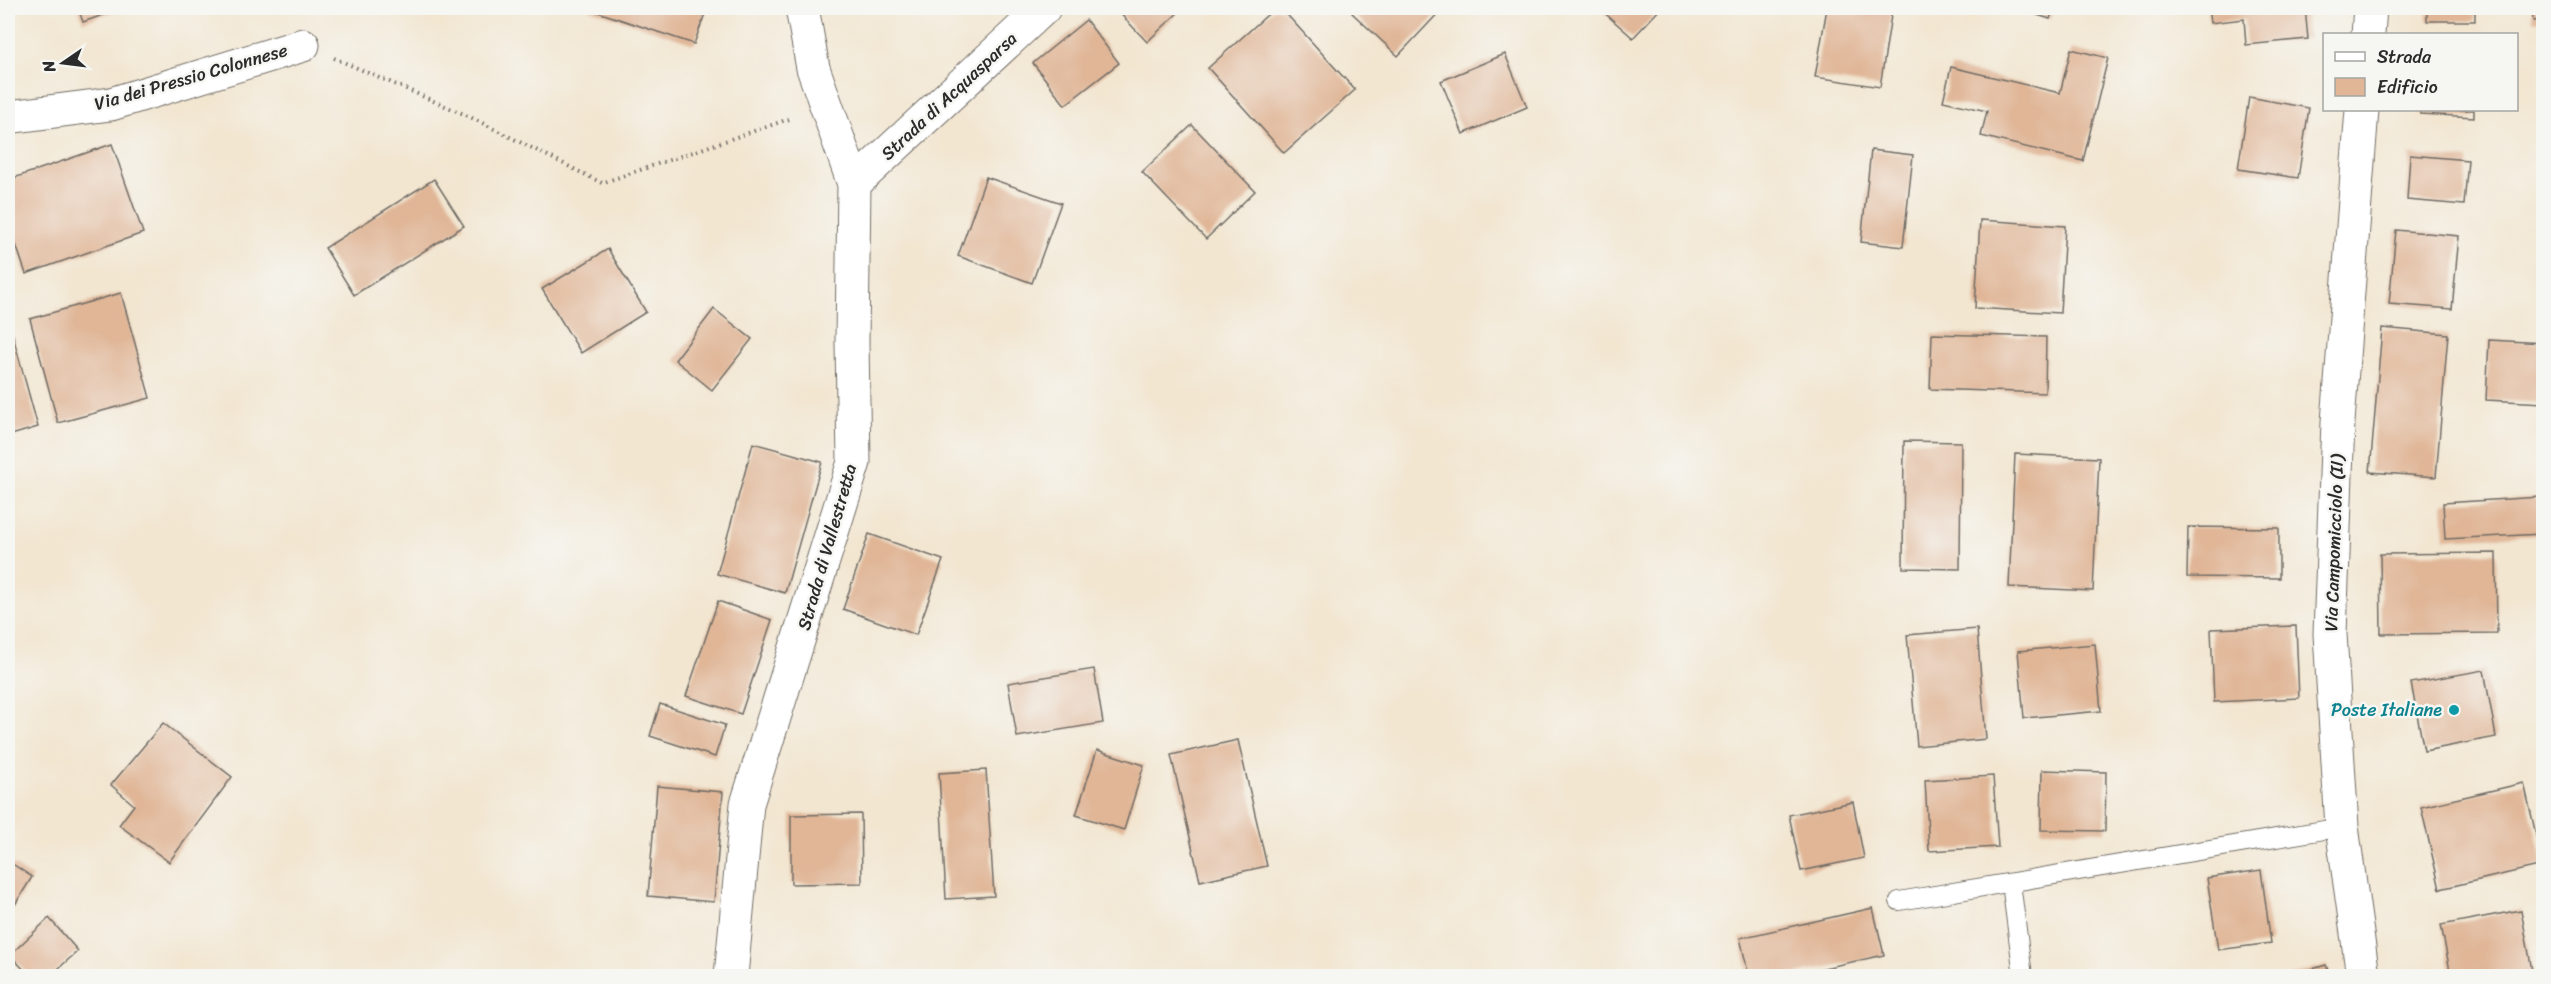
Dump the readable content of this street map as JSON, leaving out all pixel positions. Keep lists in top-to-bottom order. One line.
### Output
{"streets":{"street":["Via dei Pressio Colonnese","Strada di Acquasparsa","Via Campomicciolo (II)","Strada di Vallestretta"]},"crossings":[["Strada di Acquasparsa","Strada di Vallestretta"]],"places":["Poste Italiane"],"legend":["Strada","Edificio"],"north":"left"}
